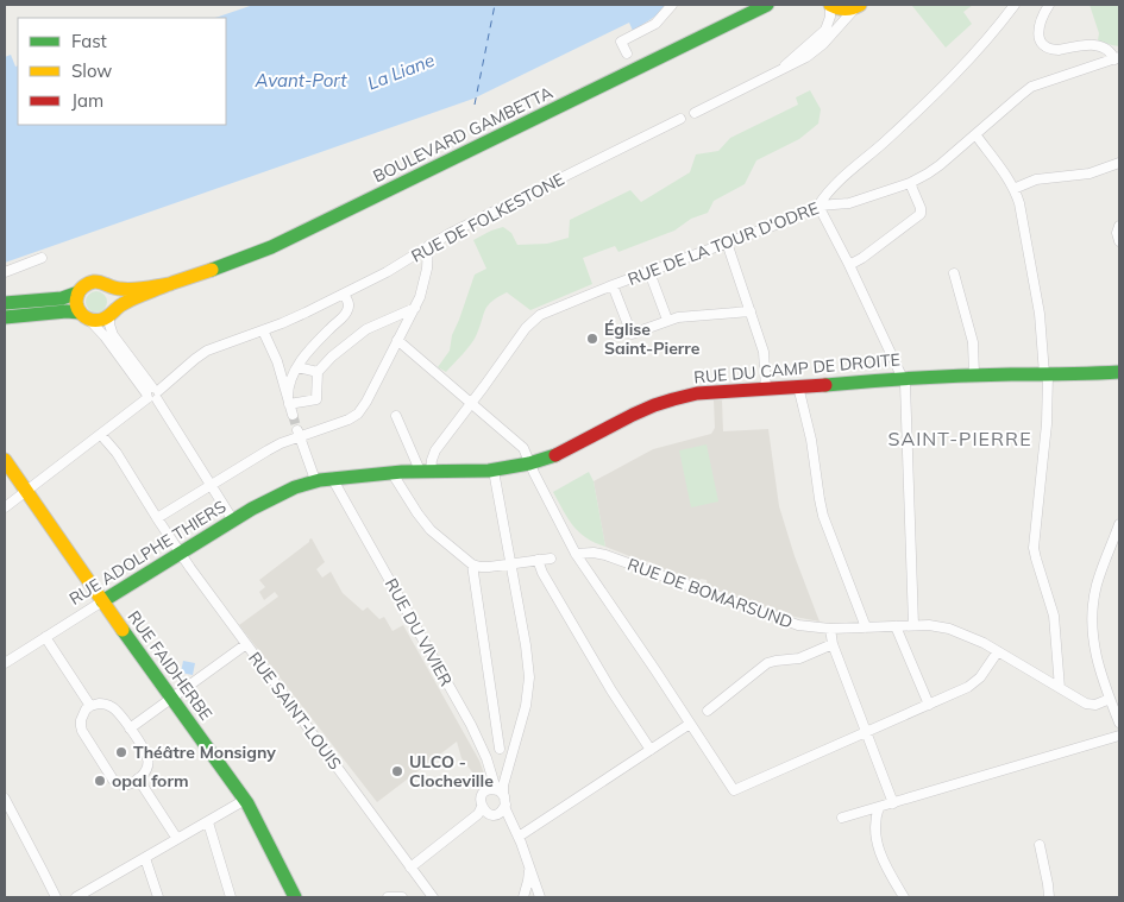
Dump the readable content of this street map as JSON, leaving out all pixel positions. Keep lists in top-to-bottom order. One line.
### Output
{"streets":{"main road":["BOULEVARD GAMBETTA","RUE DU CAMP DE DROITE","RUE ADOLPHE THIERS","RUE FAIDHERBE"],"street":["RUE DE FOLKESTONE","RUE DE LA TOUR D'ODRE","RUE DE BOMARSUND","RUE DU VIVIER","RUE SAINT-LOUIS"]},"crossings":[["RUE DE FOLKESTONE","RUE FAIDHERBE"],["RUE DE FOLKESTONE","RUE SAINT-LOUIS"],["RUE DU CAMP DE DROITE","RUE ADOLPHE THIERS"],["RUE DU CAMP DE DROITE","RUE DU VIVIER"],["RUE ADOLPHE THIERS","RUE FAIDHERBE"],["RUE ADOLPHE THIERS","RUE SAINT-LOUIS"]],"districts":["SAINT-PIERRE"],"water":["La Liane","Avant-Port"],"places":["Église Saint-Pierre","Théâtre Monsigny","ULCO - Clocheville","opal form"],"legend":["Fast","Slow","Jam"]}
